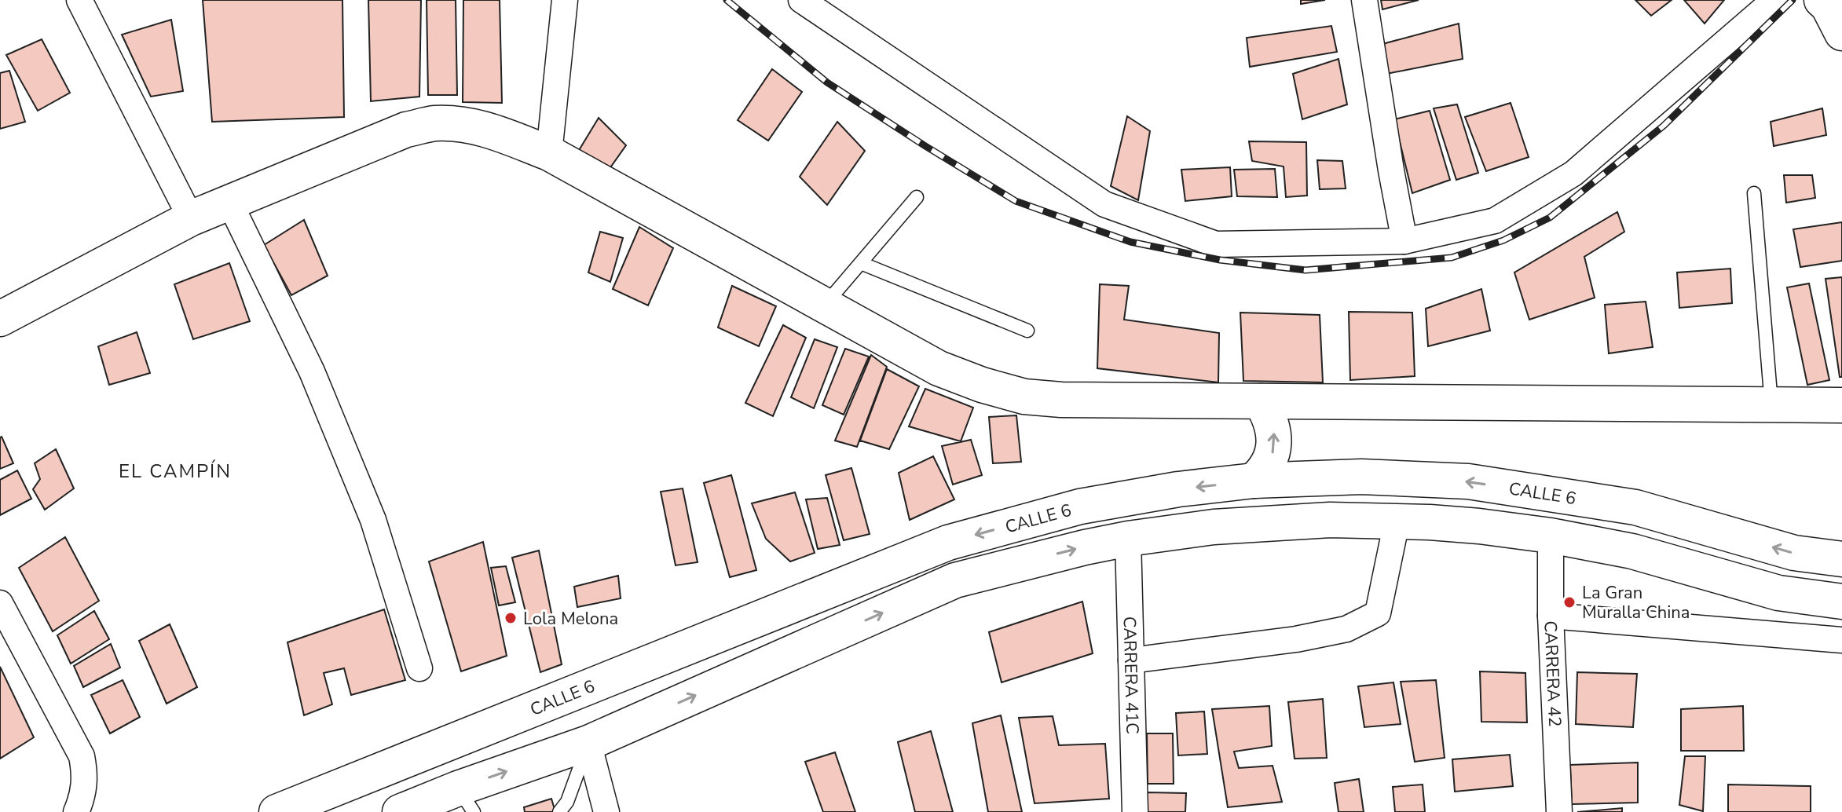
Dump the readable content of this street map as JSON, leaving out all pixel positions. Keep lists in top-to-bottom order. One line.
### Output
{"streets":{"main road":["CALLE 6"],"street":["CARRERA 42","CARRERA 41C"]},"districts":["EL CAMPÍN"],"places":["La Gran Muralla China","Lola Melona"]}
